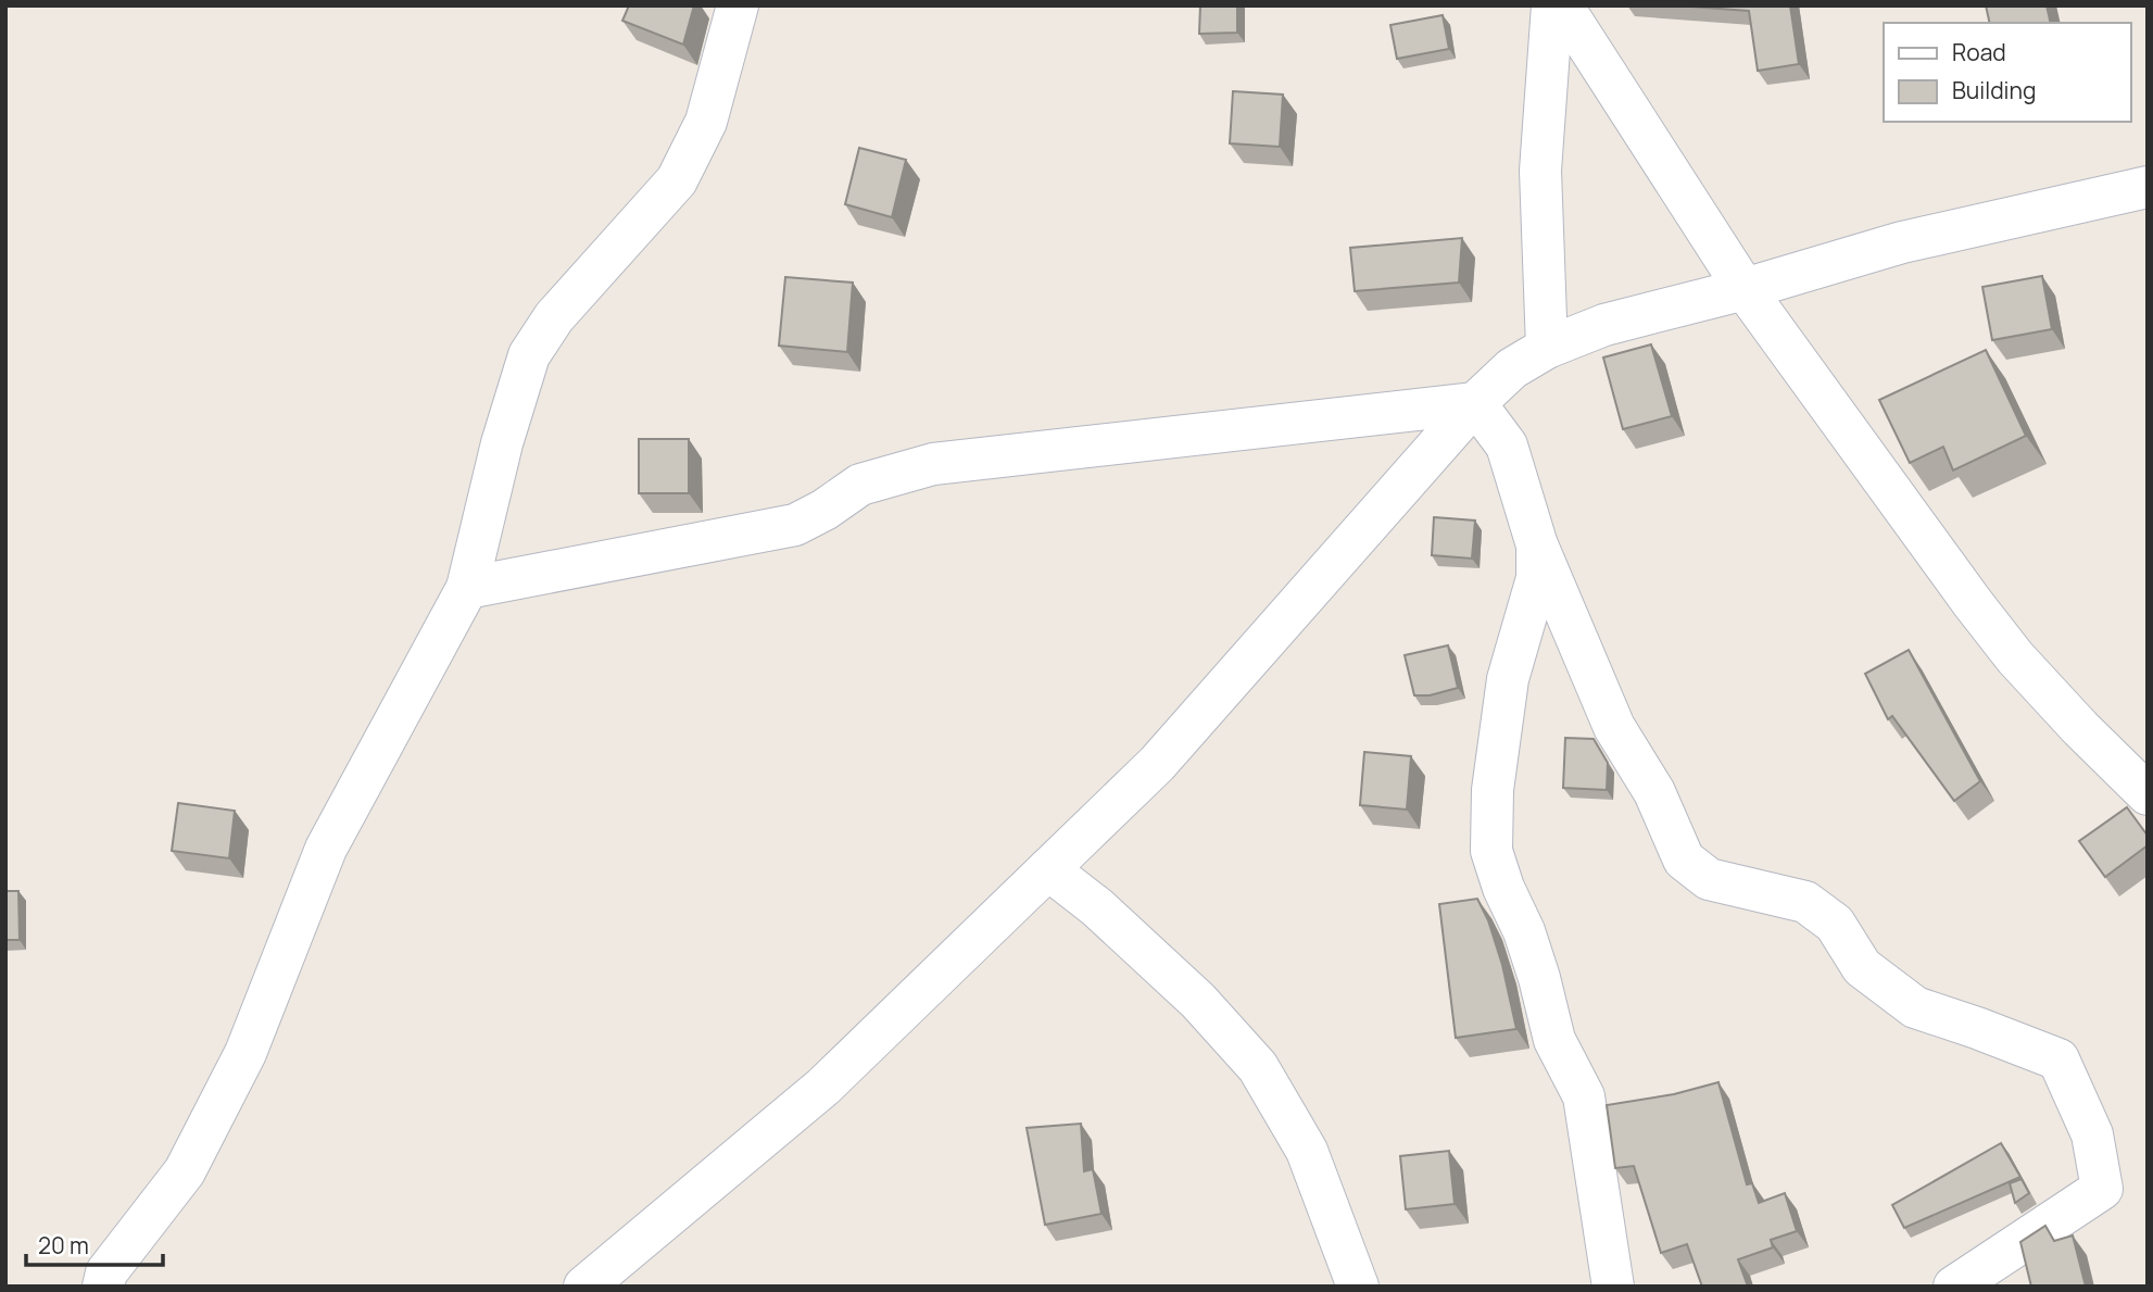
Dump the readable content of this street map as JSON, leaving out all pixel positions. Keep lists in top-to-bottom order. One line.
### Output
{"legend":["Road","Building"],"scale_bar":"20 m"}
